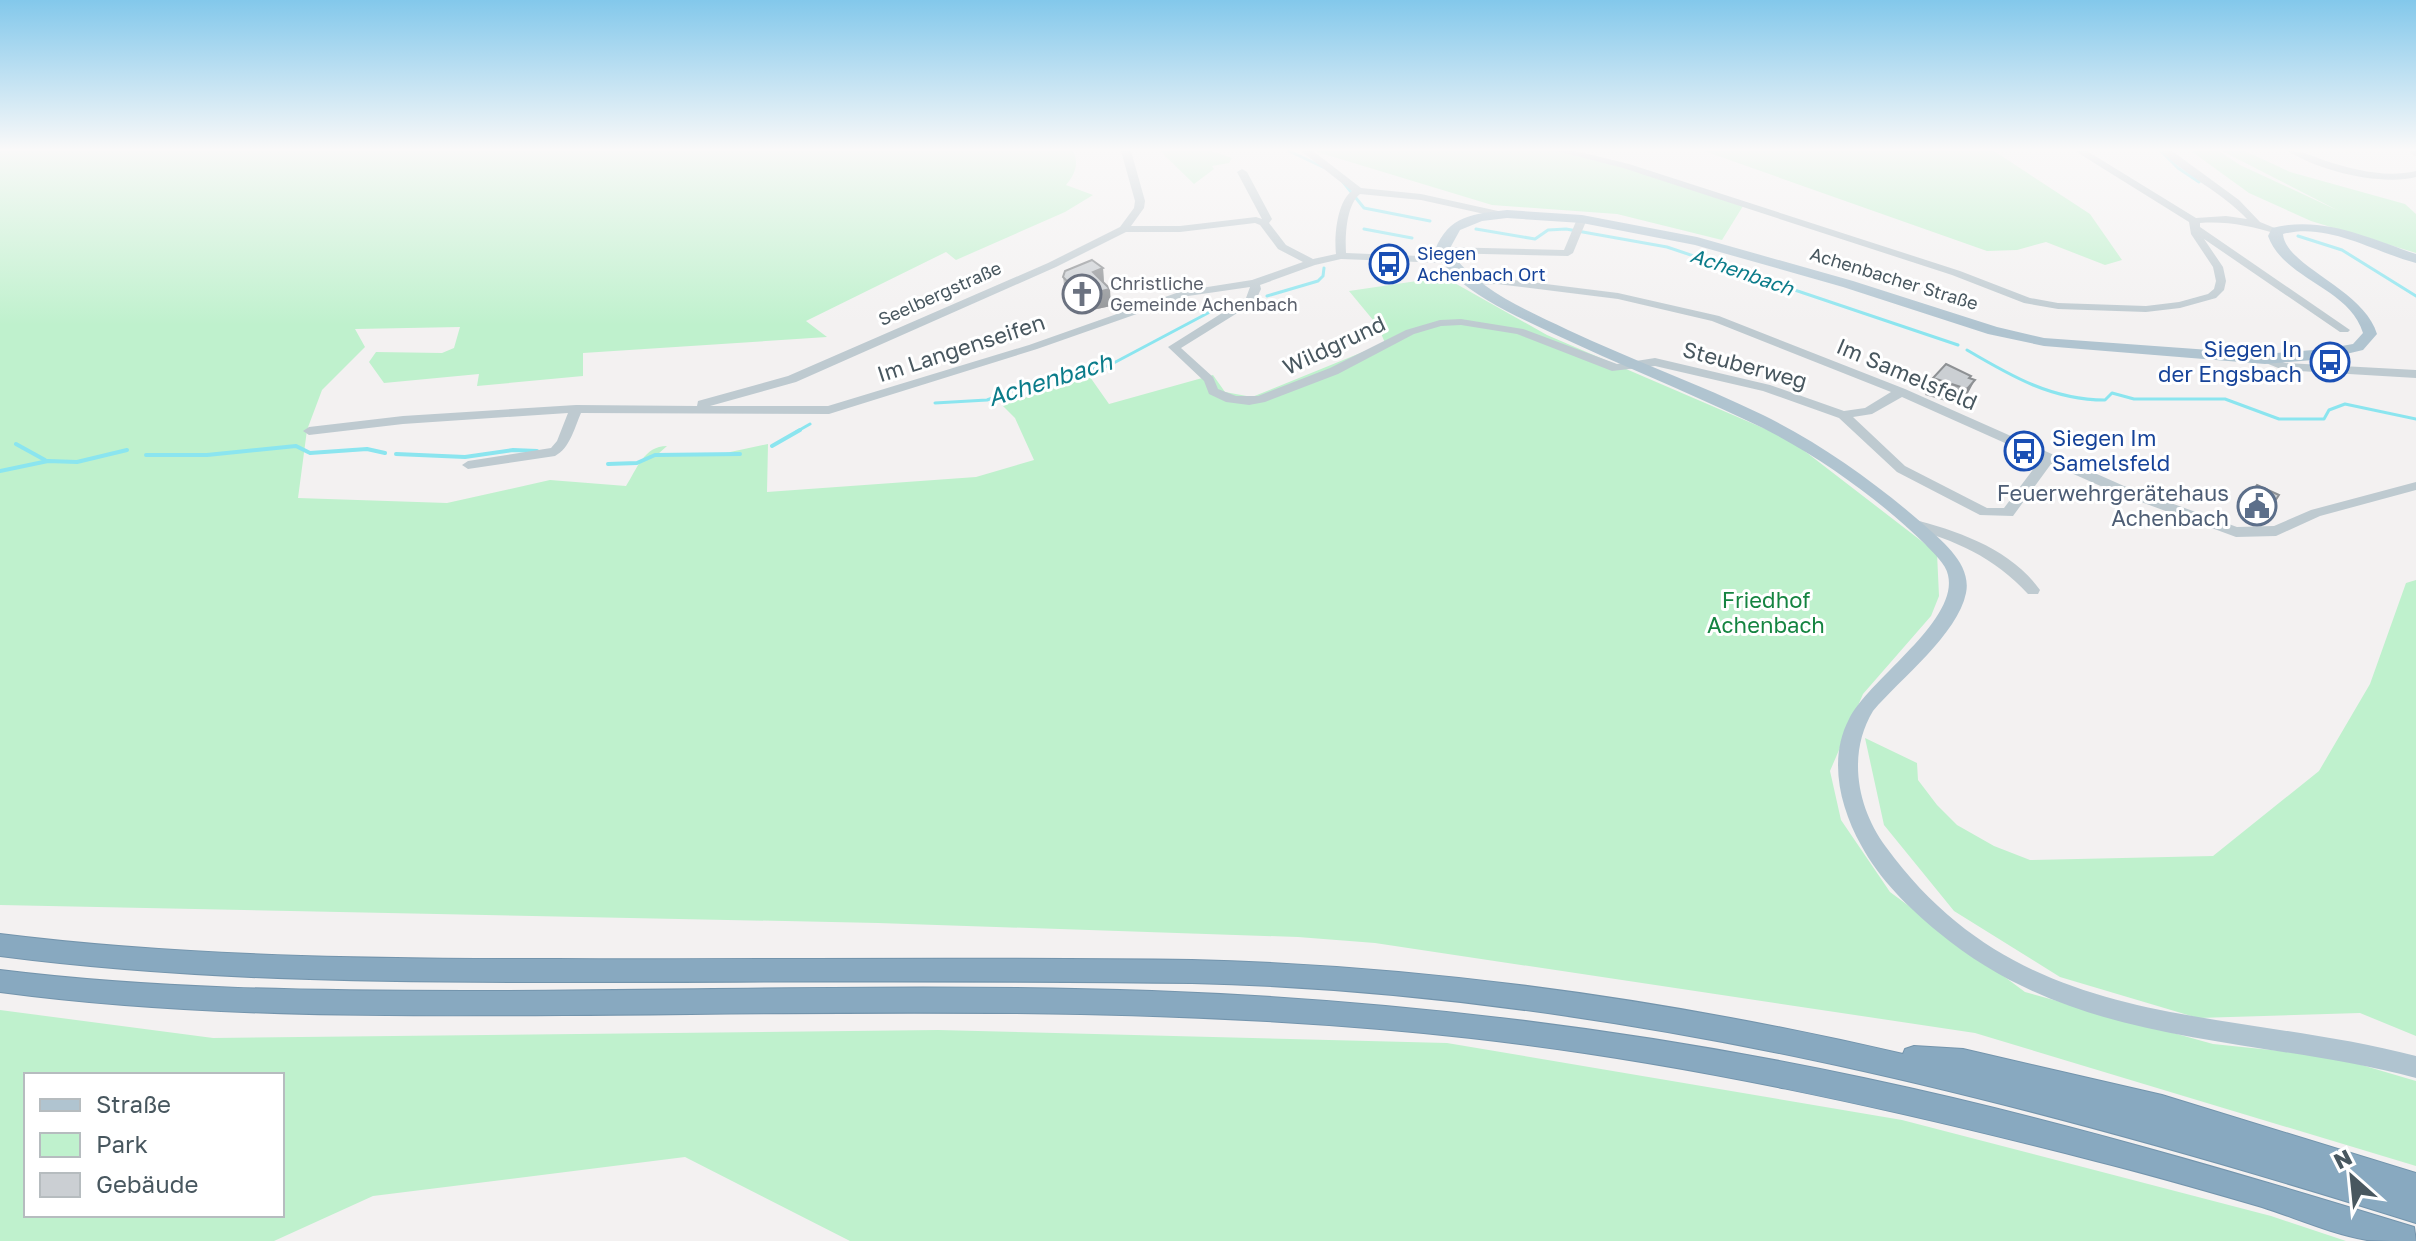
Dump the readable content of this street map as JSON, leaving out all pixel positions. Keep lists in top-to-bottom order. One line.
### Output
{"streets":{"main road":["Achenbacher Straße"],"street":["Seelbergstraße","Wildgrund","Im Langenseifen","Steuberweg","Im Samelsfeld"]},"crossings":[["Achenbacher Straße","Im Langenseifen"],["Seelbergstraße","Im Langenseifen"],["Wildgrund","Im Langenseifen"],["Wildgrund","Steuberweg"],["Steuberweg","Im Samelsfeld"]],"water":["Achenbach"],"parks":["Friedhof Achenbach"],"places":{"bus stop":["Siegen Achenbach Ort","Siegen In der Engsbach","Siegen Im Samelsfeld"],"church":["Christliche Gemeinde Achenbach"],"public building":["Feuerwehrgerätehaus Achenbach"]},"legend":["Straße","Park","Gebäude"],"north":"top left"}
